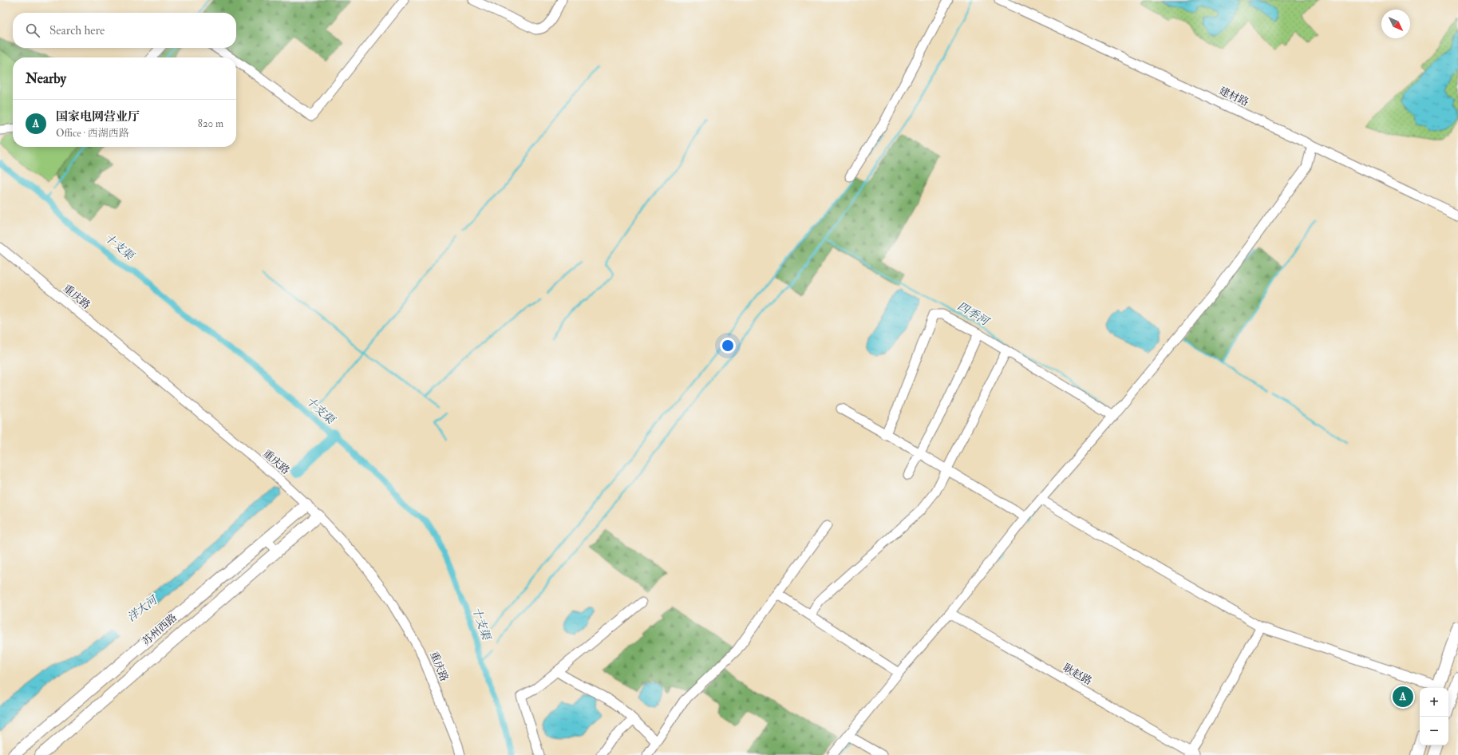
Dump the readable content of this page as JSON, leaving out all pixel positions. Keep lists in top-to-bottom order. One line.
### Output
{"streets":{"main road":["苏州西路"],"street":["建材路","重庆路","耿赵路"]},"crossings":[["重庆路","苏州西路"]],"water":["十支渠","四季河","洋大河"],"north":"bottom right","page":{"search":"Search here","heading":"Nearby","list":[{"mark":"A","name":"国家电网营业厅","note":"Office · 西湖西路","value":"820 m"}],"pins":"A","map_buttons":["+","−"]}}
